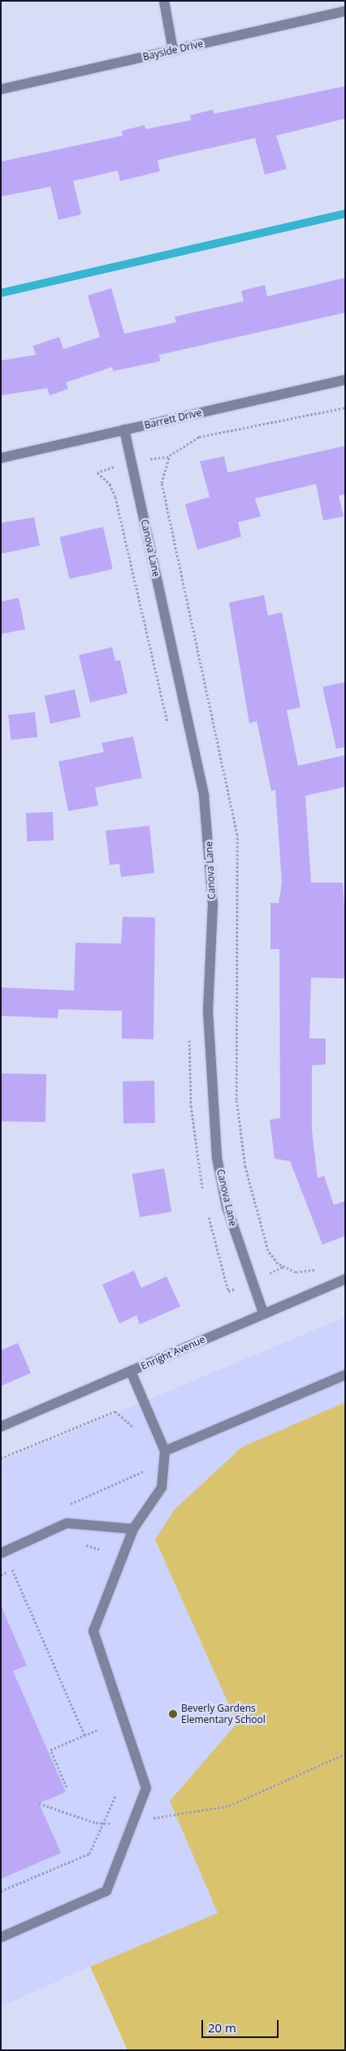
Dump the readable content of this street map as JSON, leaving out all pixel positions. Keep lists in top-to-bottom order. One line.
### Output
{"streets":{"street":["Bayside Drive","Barrett Drive","Canova Lane","Enright Avenue"]},"crossings":[["Barrett Drive","Canova Lane"],["Canova Lane","Enright Avenue"]],"places":["Beverly Gardens Elementary School"],"scale_bar":"20 m"}
